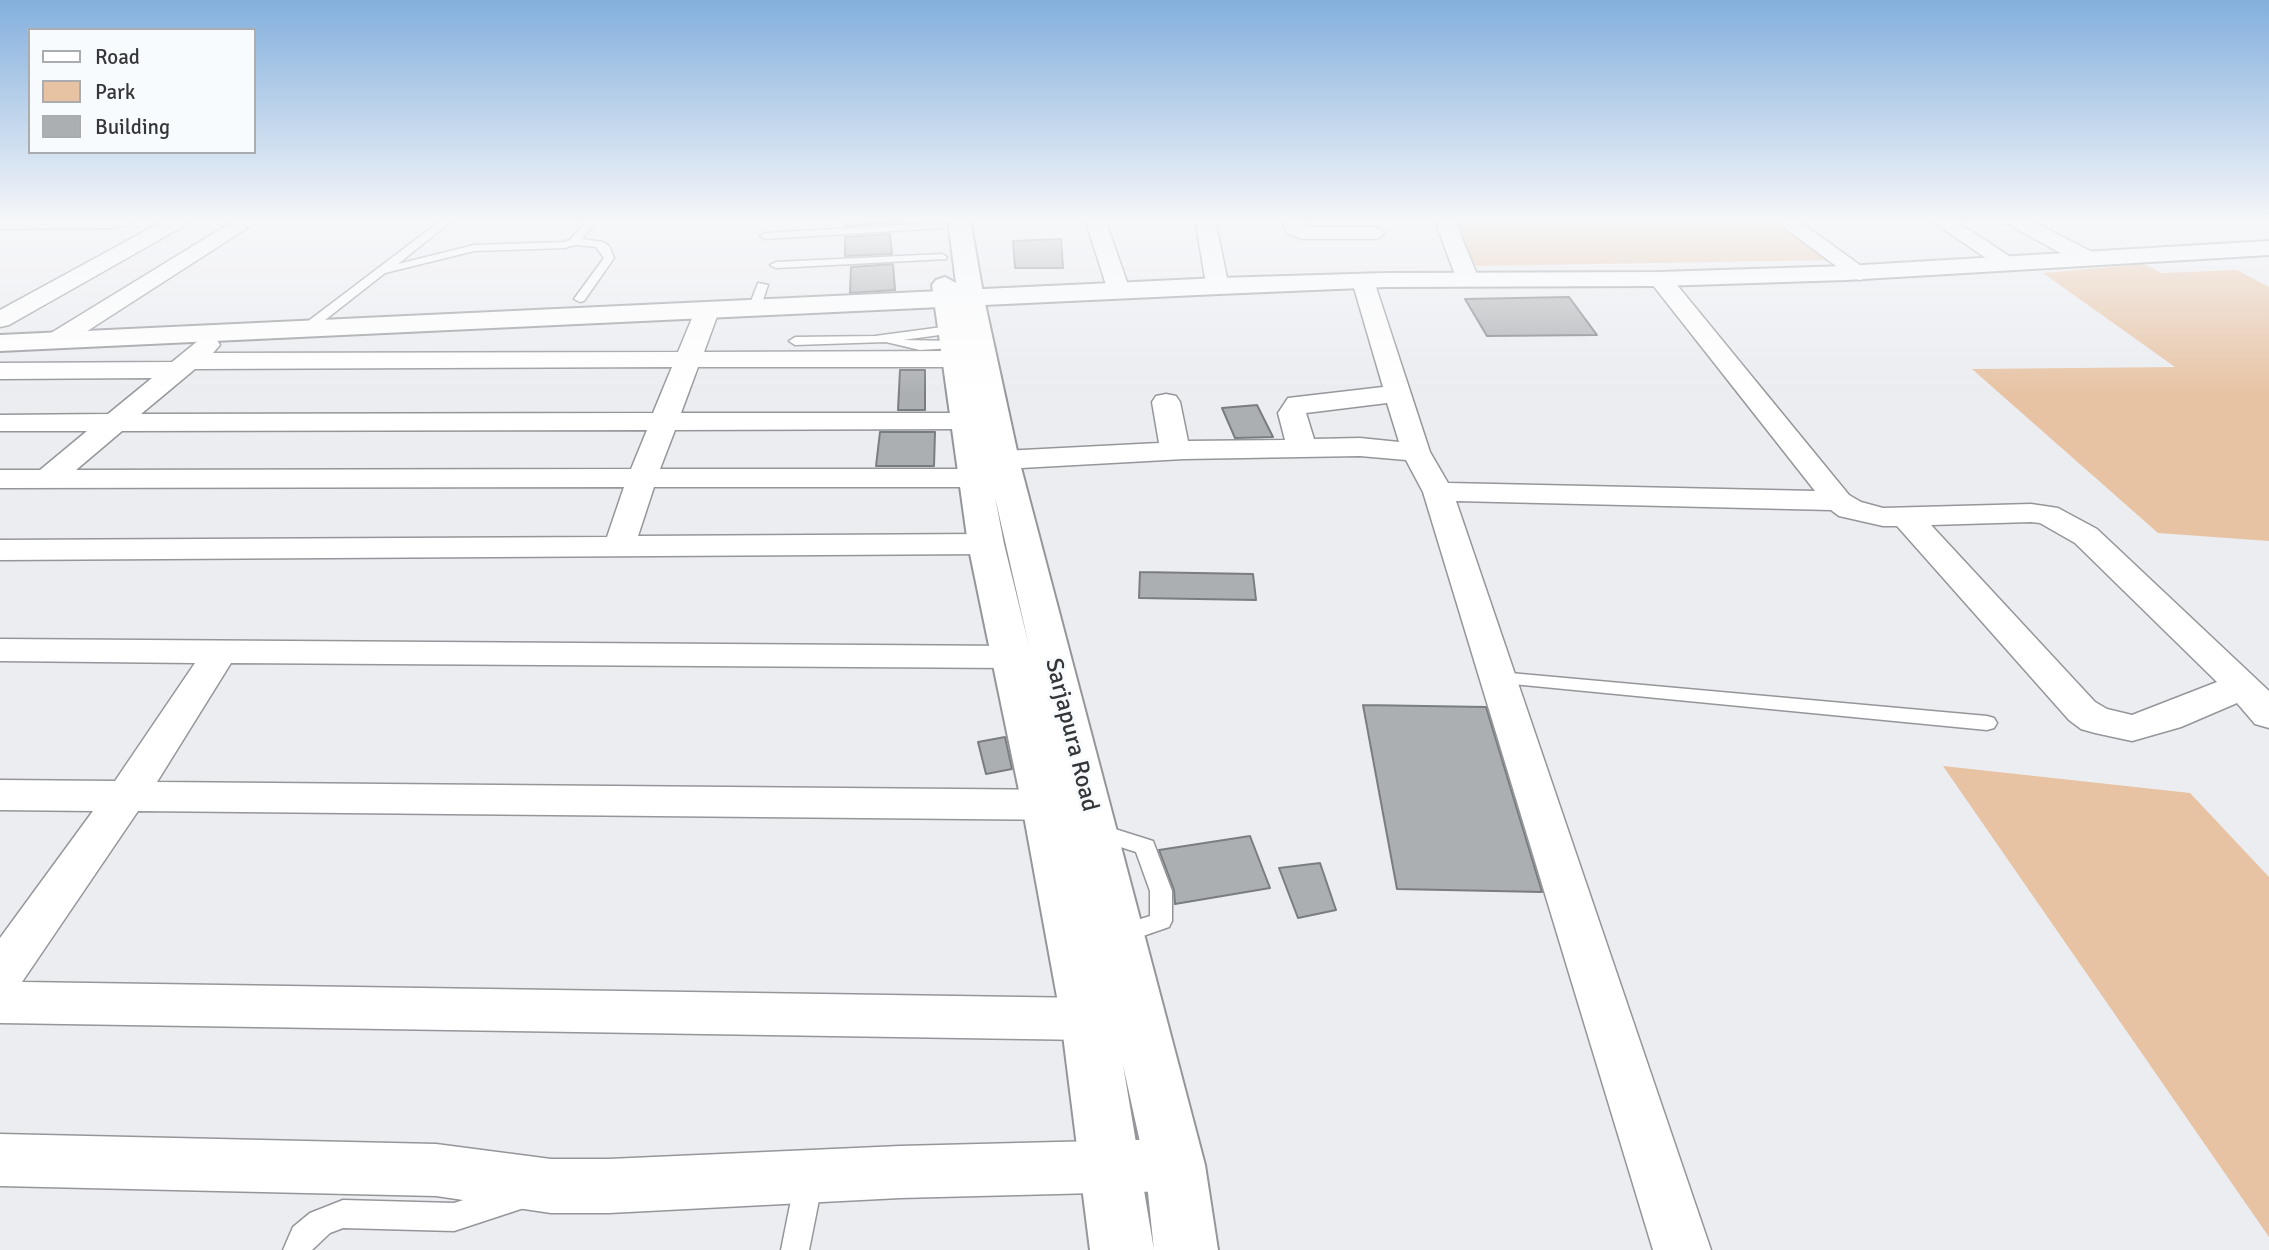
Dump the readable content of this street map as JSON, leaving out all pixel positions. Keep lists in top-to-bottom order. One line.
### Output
{"streets":{"main road":["Sarjapura Road"]},"legend":["Road","Park","Building"]}
